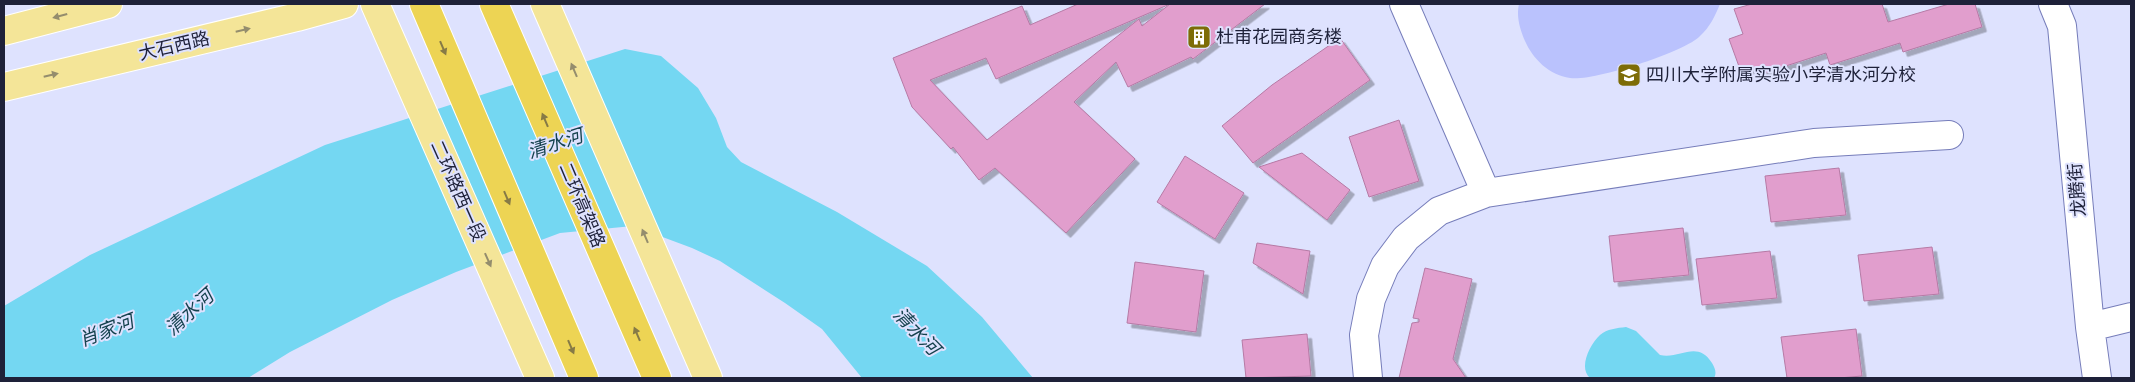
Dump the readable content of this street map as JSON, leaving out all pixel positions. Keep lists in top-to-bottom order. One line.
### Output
{"streets":{"highway":["二环高架路"],"main road":["大石西路","二环路西一段"],"street":["龙腾街"]},"water":["清水河","肖家河"],"places":{"building":["杜甫花园商务楼"],"school or university":["四川大学附属实验小学清水河分校"]}}
